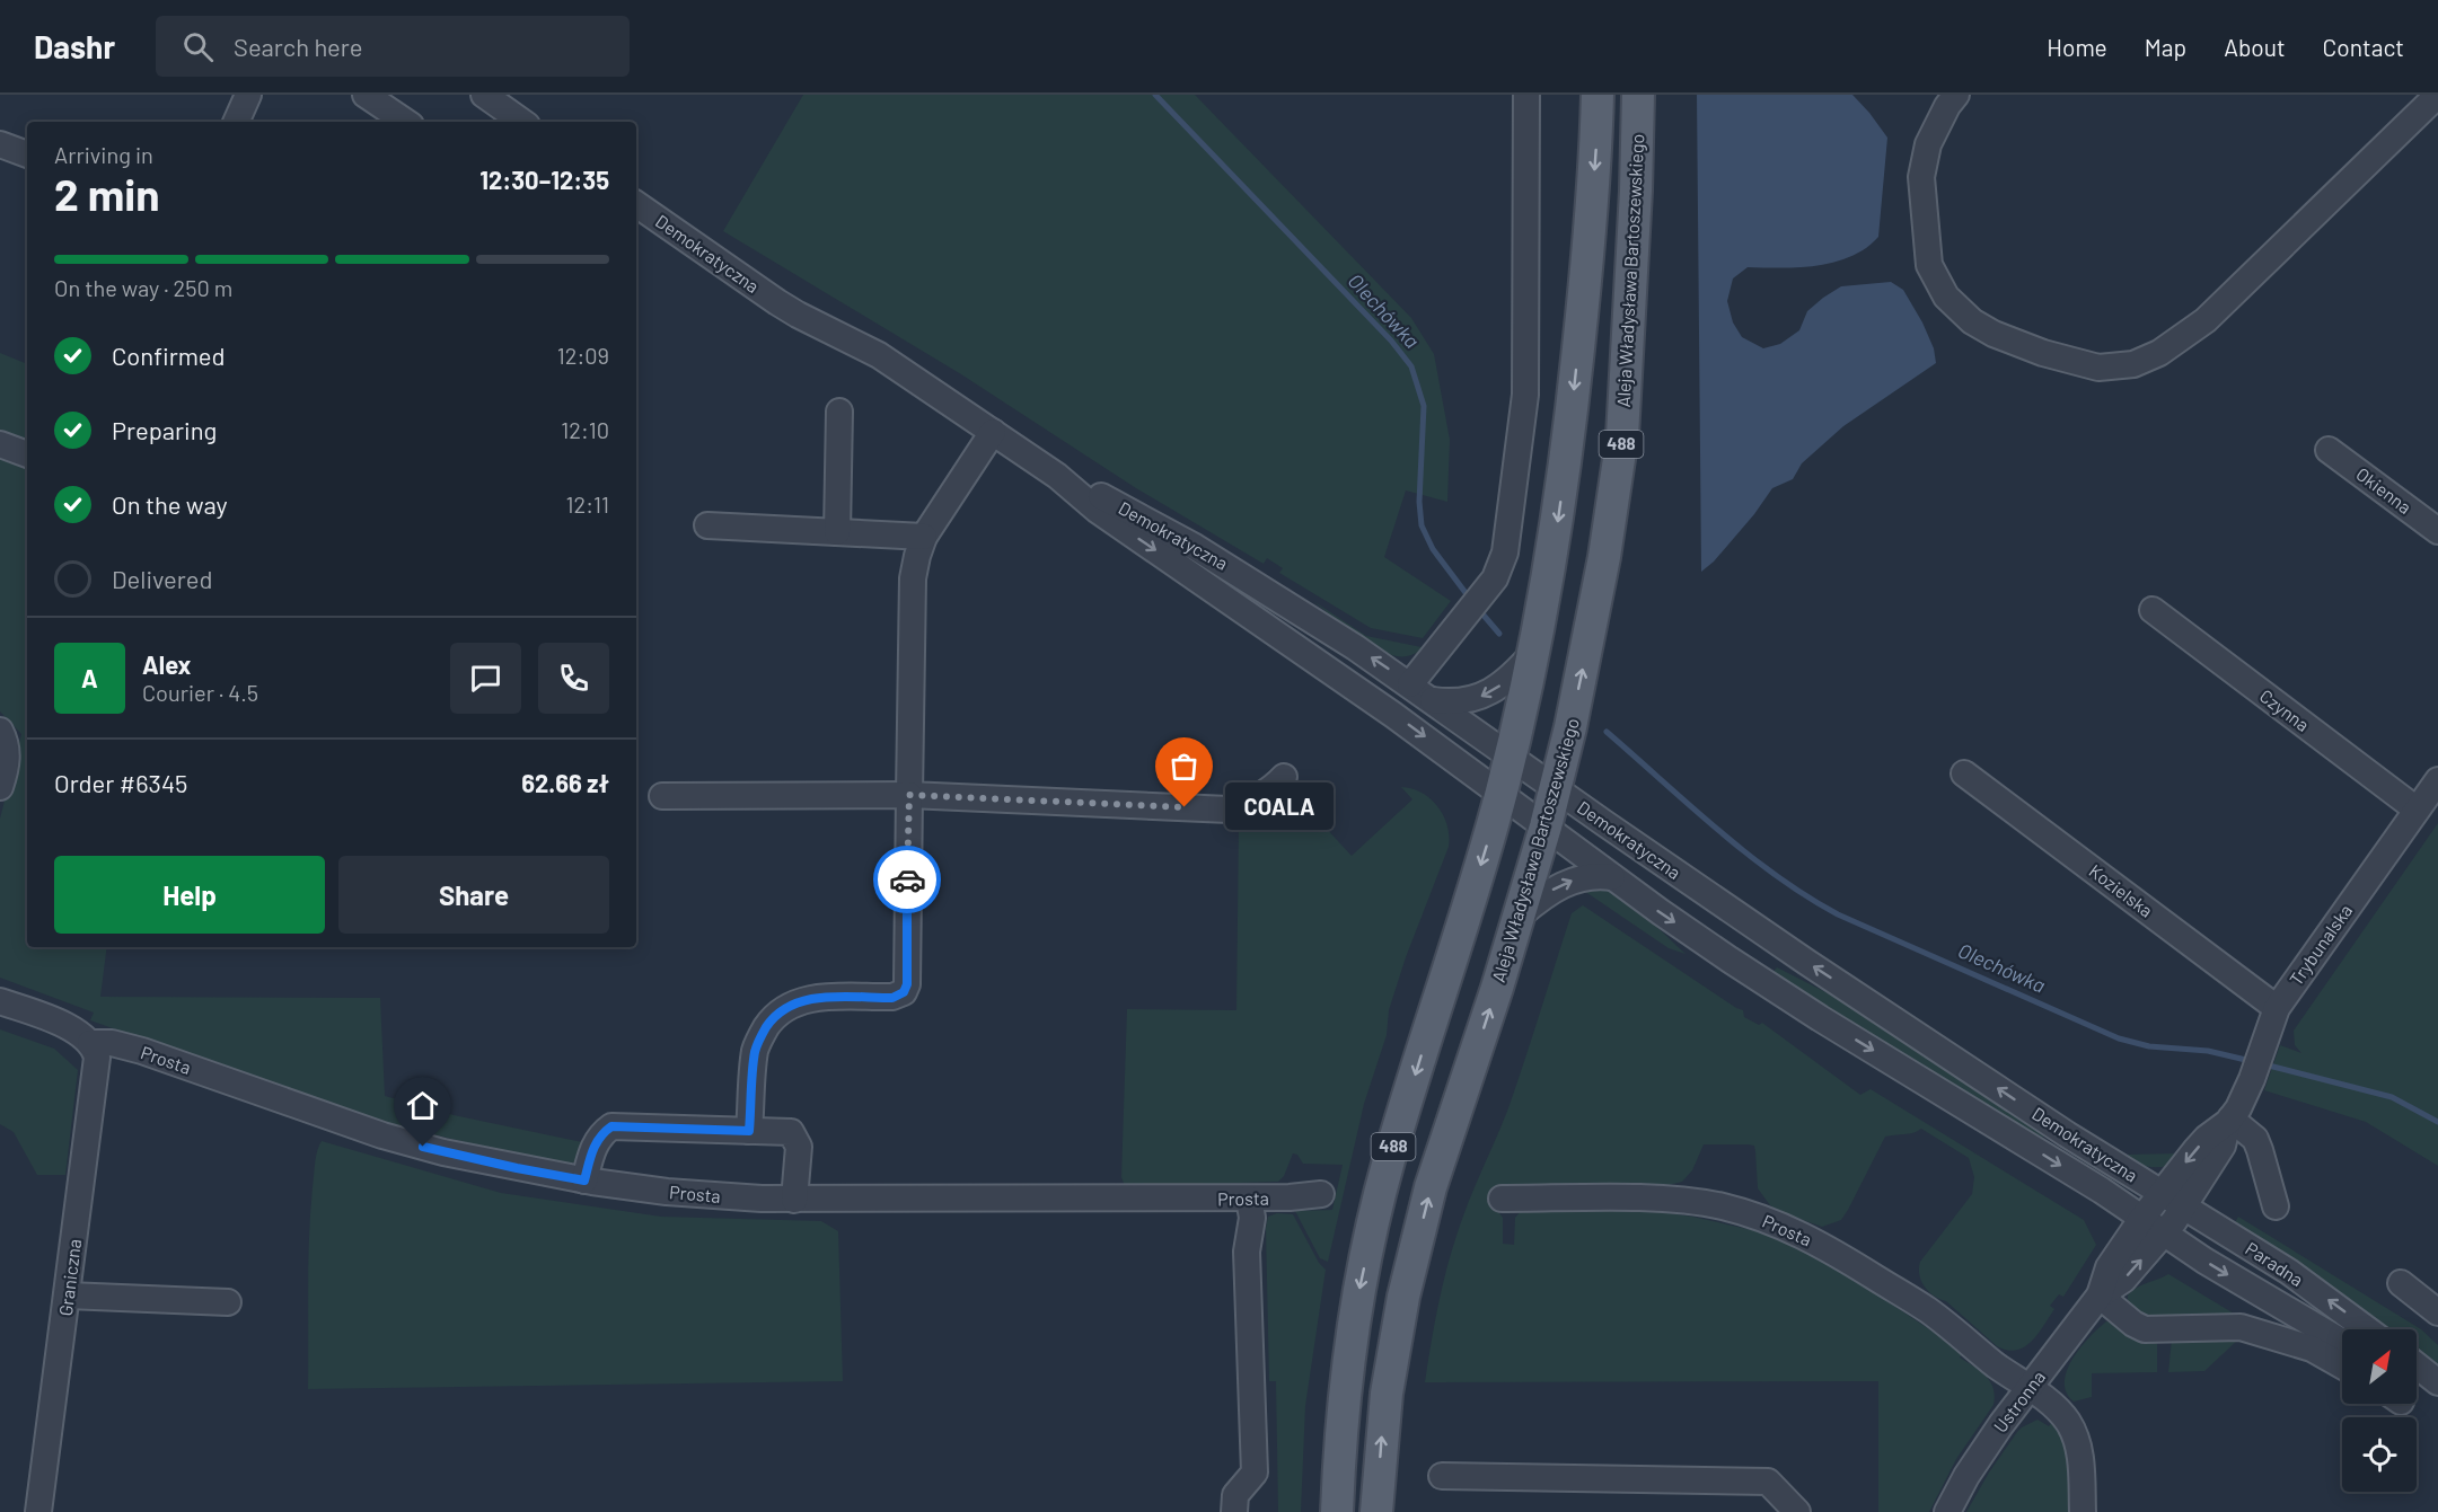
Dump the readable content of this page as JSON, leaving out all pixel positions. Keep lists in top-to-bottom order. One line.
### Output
{"streets":{"main road":["Aleja Władysława Bartoszewskiego","488"],"street":["Demokratyczna","Okienna","Czynna","Kozielska","Trybunalska","Prosta","Paradna","Graniczna","Ustronna"]},"crossings":[["Demokratyczna","Aleja Władysława Bartoszewskiego"],["Demokratyczna","488"],["Demokratyczna","Trybunalska"],["Demokratyczna","Paradna"],["Demokratyczna","Ustronna"],["Czynna","Trybunalska"],["Kozielska","Trybunalska"],["Trybunalska","Paradna"],["Trybunalska","Ustronna"],["Prosta","Graniczna"],["Prosta","Ustronna"],["Paradna","Ustronna"]],"water":["Olechówka"],"places":["COALA"],"north":"top right","page":{"header":"Dashr","search":"Search here","nav":["Home","Map","About","Contact"],"heading":["2 min","Arriving in","12:30–12:35"],"panel":["Alex","Courier · 4.5","Order #6345","62.66 zł"],"bar":"On the way · 250 m","list":[["Confirmed","12:09"],["Preparing","12:10"],["On the way","12:11"],"Delivered"],"round":"A","bubble":"COALA","buttons":["Help","Share"]}}
